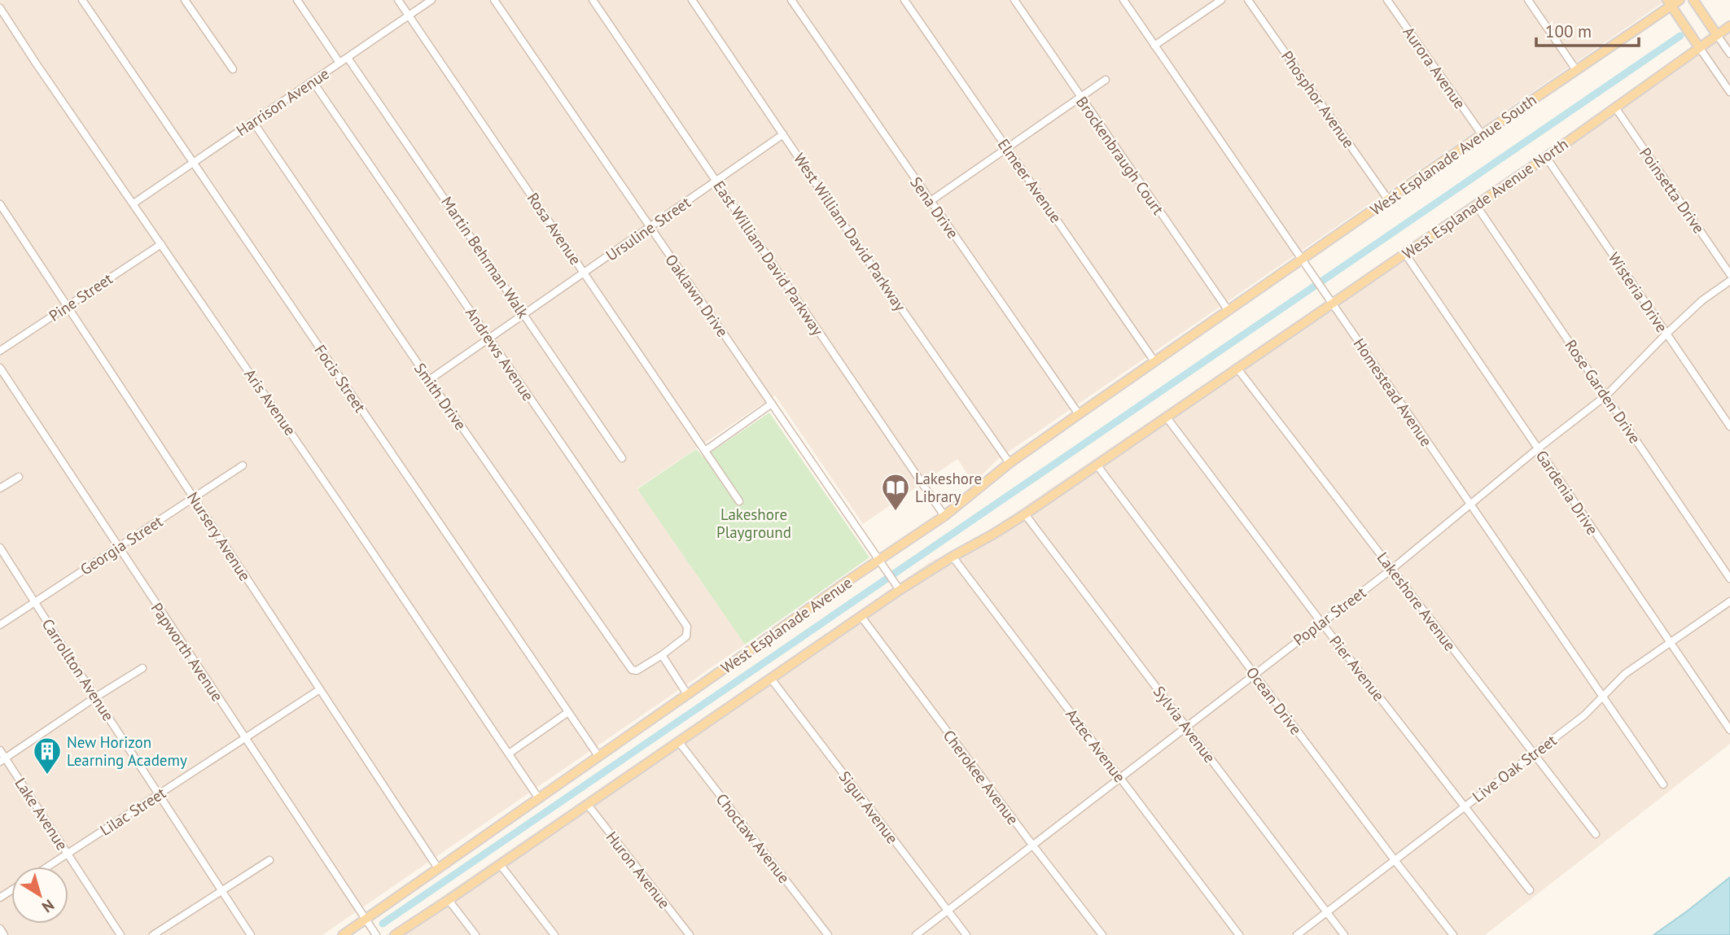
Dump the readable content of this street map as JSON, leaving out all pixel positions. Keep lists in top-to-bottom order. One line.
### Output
{"streets":{"main road":["West Esplanade Avenue South","West Esplanade Avenue North","West Esplanade Avenue"],"street":["Aurora Avenue","Phosphor Avenue","Harrison Avenue","Brockenbraugh Court","Elmeer Avenue","Poinsetta Drive","Sena Drive","Rosa Avenue","Ursuline Street","West William David Parkway","Martin Behrman Walk","East William David Parkway","Wisteria Drive","Oaklawn Drive","Pine Street","Andrews Avenue","Focis Street","Rose Garden Drive","Homestead Avenue","Smith Drive","Aris Avenue","Gardenia Drive","Nursery Avenue","Georgia Street","Lakeshore Avenue","Poplar Street","Papworth Avenue","Pier Avenue","Carrollton Avenue","Ocean Drive","Sylvia Avenue","Aztec Avenue","Live Oak Street","Cherokee Avenue","Sigur Avenue","Lilac Street","Lake Avenue","Choctaw Avenue","Huron Avenue"]},"crossings":[["Aurora Avenue","West Esplanade Avenue South"],["Phosphor Avenue","West Esplanade Avenue South"],["Harrison Avenue","Rosa Avenue"],["Harrison Avenue","Martin Behrman Walk"],["Harrison Avenue","Andrews Avenue"],["Harrison Avenue","Focis Street"],["Harrison Avenue","Smith Drive"],["Harrison Avenue","Aris Avenue"],["West Esplanade Avenue South","Brockenbraugh Court"],["West Esplanade Avenue South","Homestead Avenue"],["West Esplanade Avenue South","West Esplanade Avenue"],["Brockenbraugh Court","West Esplanade Avenue"],["Elmeer Avenue","West Esplanade Avenue"],["Poinsetta Drive","West Esplanade Avenue North"],["West Esplanade Avenue North","Wisteria Drive"],["West Esplanade Avenue North","Rose Garden Drive"],["West Esplanade Avenue North","Homestead Avenue"],["West Esplanade Avenue North","Gardenia Drive"],["West Esplanade Avenue North","Lakeshore Avenue"],["Sena Drive","West Esplanade Avenue"],["Rosa Avenue","Ursuline Street"],["Ursuline Street","West William David Parkway"],["Ursuline Street","Martin Behrman Walk"],["Ursuline Street","East William David Parkway"],["Ursuline Street","Oaklawn Drive"],["Ursuline Street","Andrews Avenue"],["Ursuline Street","Smith Drive"],["West William David Parkway","West Esplanade Avenue"],["East William David Parkway","West Esplanade Avenue"],["Wisteria Drive","Poplar Street"],["Oaklawn Drive","West Esplanade Avenue"],["Pine Street","Aris Avenue"],["Pine Street","Nursery Avenue"],["Andrews Avenue","Smith Drive"],["Focis Street","West Esplanade Avenue"],["Rose Garden Drive","Poplar Street"],["Homestead Avenue","Poplar Street"],["Homestead Avenue","Live Oak Street"],["Aris Avenue","West Esplanade Avenue"],["Gardenia Drive","Poplar Street"],["Gardenia Drive","Live Oak Street"],["Nursery Avenue","Georgia Street"],["Nursery Avenue","West Esplanade Avenue"],["Nursery Avenue","Lilac Street"],["Georgia Street","Papworth Avenue"],["Georgia Street","Carrollton Avenue"],["Lakeshore Avenue","Poplar Street"],["Lakeshore Avenue","Live Oak Street"],["Poplar Street","Pier Avenue"],["Poplar Street","Ocean Drive"],["Poplar Street","Sylvia Avenue"],["Poplar Street","Aztec Avenue"],["Poplar Street","Cherokee Avenue"],["Poplar Street","Sigur Avenue"],["West Esplanade Avenue","Papworth Avenue"],["Papworth Avenue","Lilac Street"],["Pier Avenue","Live Oak Street"],["Carrollton Avenue","Lilac Street"],["Ocean Drive","Live Oak Street"],["Sylvia Avenue","Live Oak Street"],["Lilac Street","Lake Avenue"]],"parks":["Lakeshore Playground"],"places":{"library":["Lakeshore Library"],"building":["New Horizon Learning Academy"]},"scale_bar":"100 m","north":"bottom right"}
